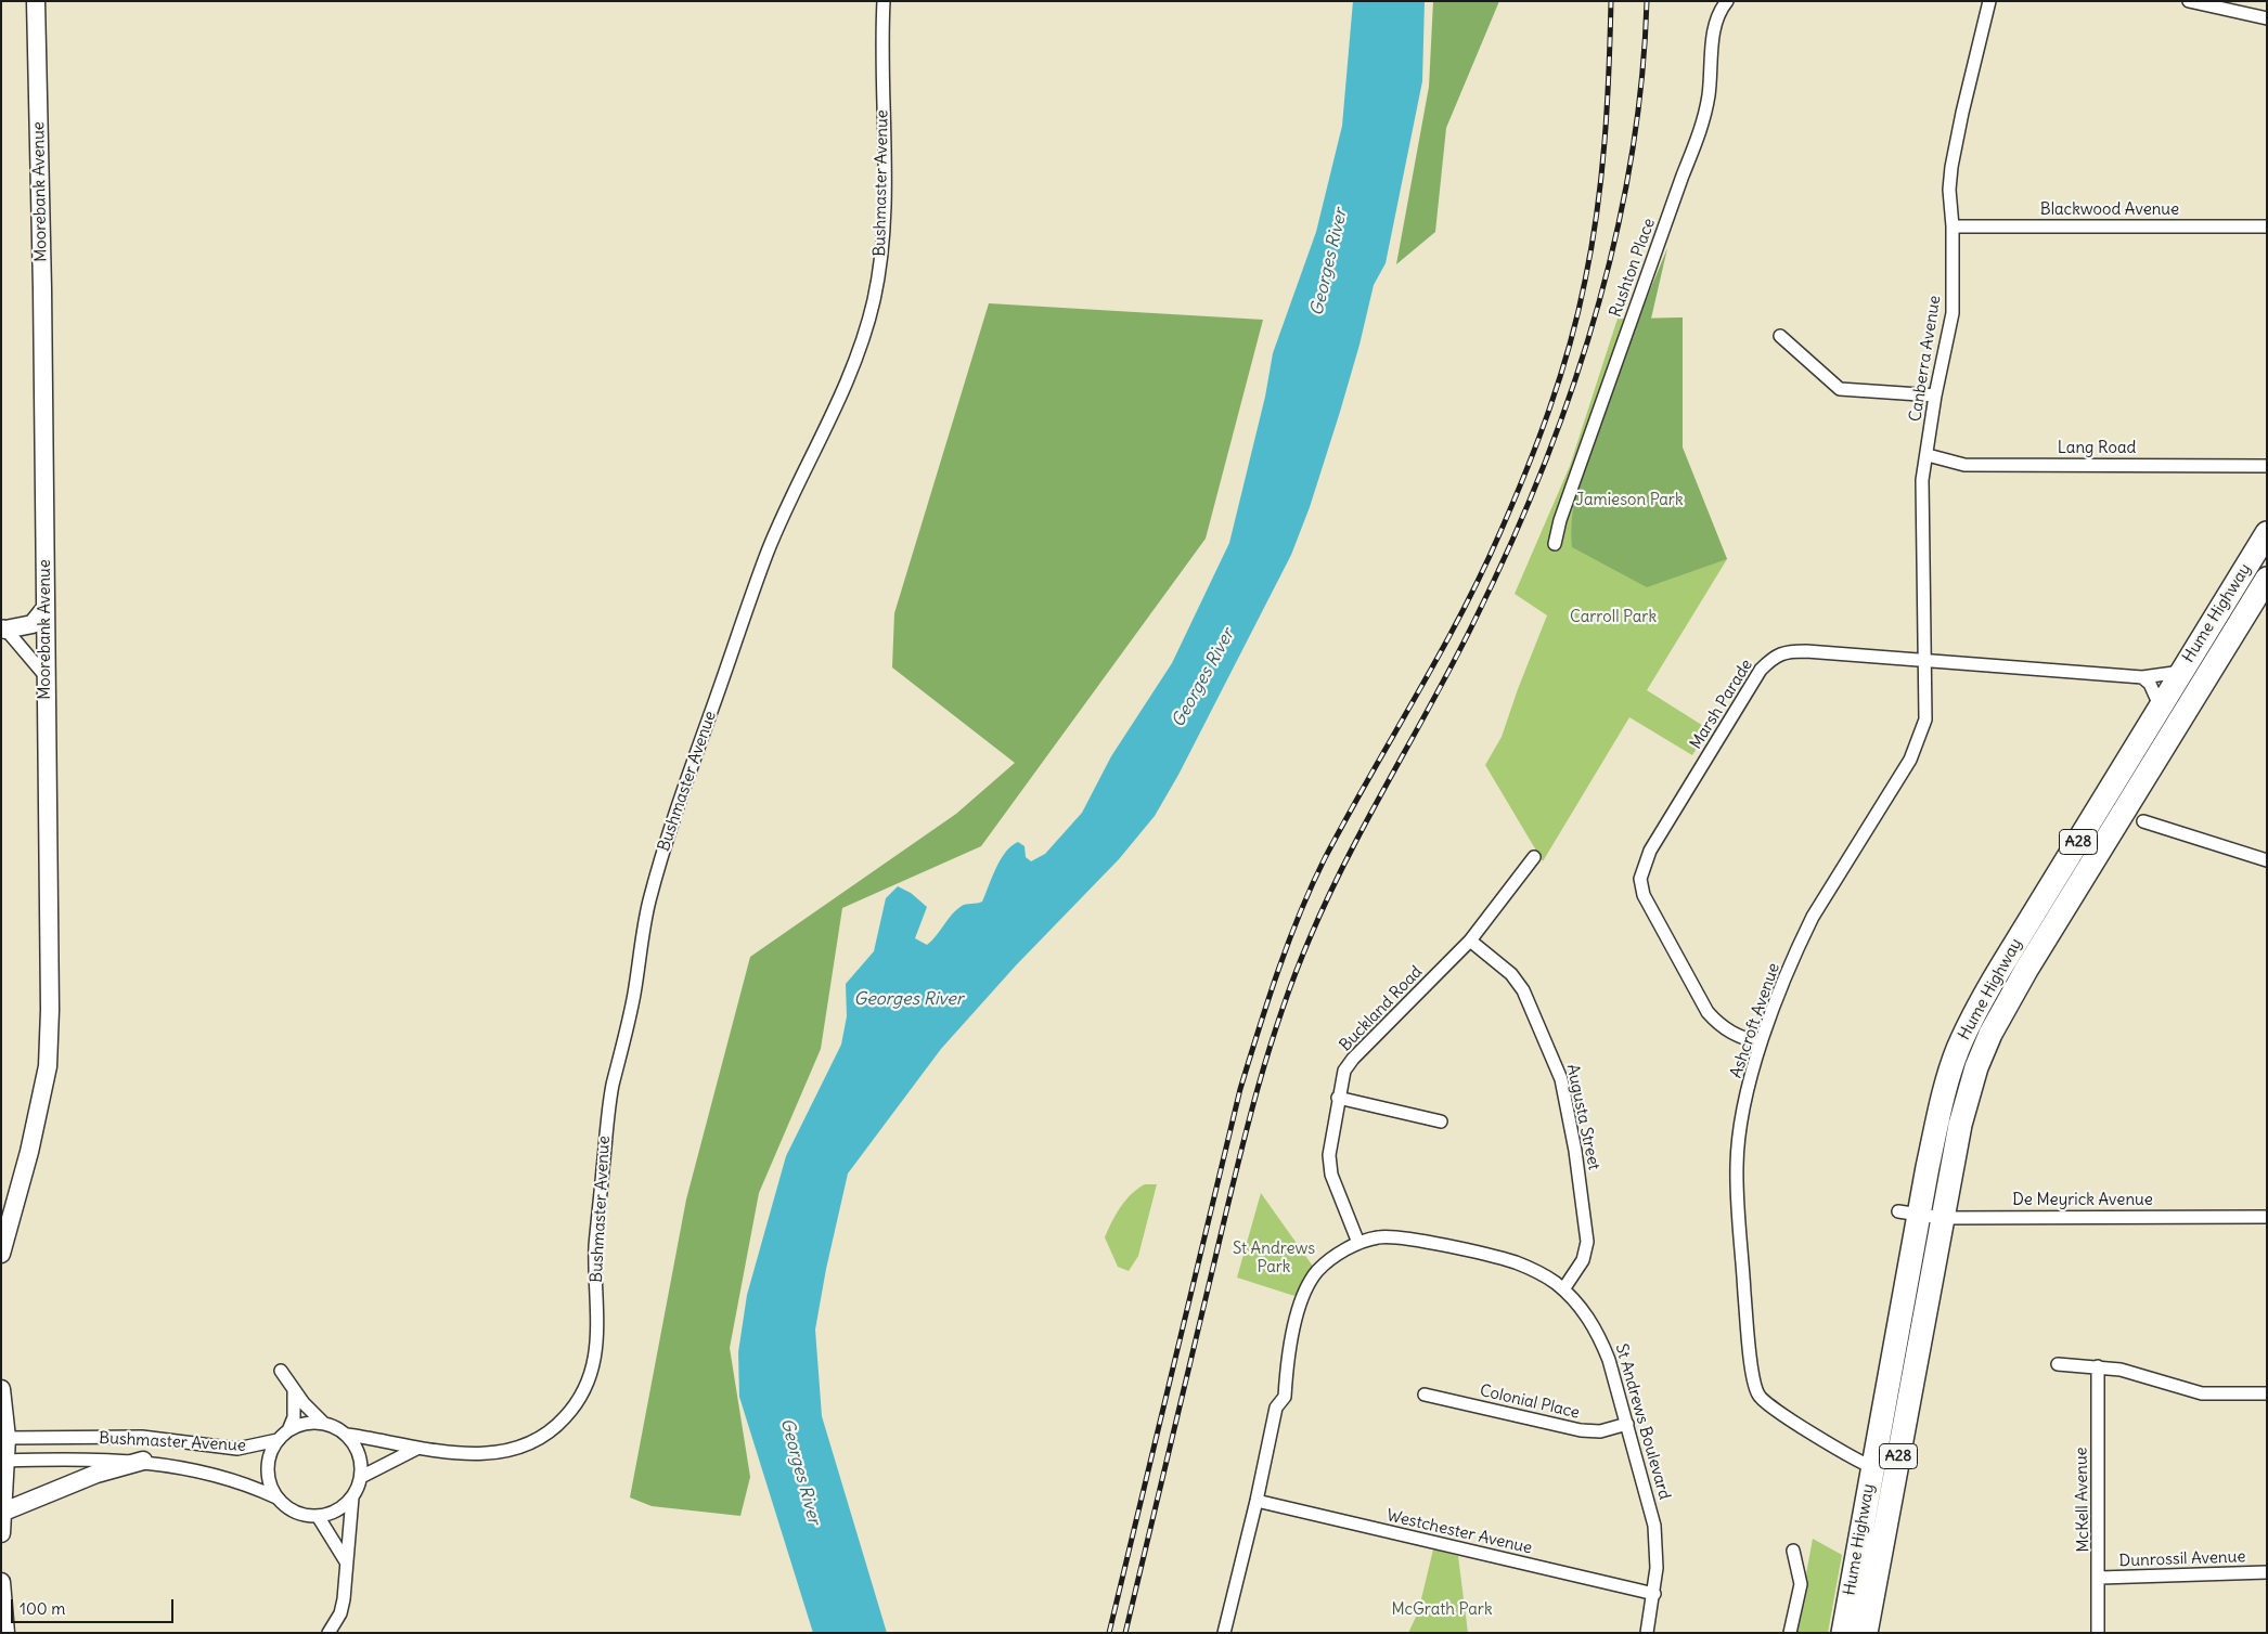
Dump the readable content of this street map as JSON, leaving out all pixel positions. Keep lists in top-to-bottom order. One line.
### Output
{"streets":{"highway":["Hume Highway","A28"],"main road":["Moorebank Avenue"],"street":["Bushmaster Avenue","Blackwood Avenue","Rushton Place","Canberra Avenue","Lang Road","Marsh Parade","Buckland Road","Ashcroft Avenue","Augusta Street","De Meyrick Avenue","Colonial Place","St Andrews Boulevard","McKell Avenue","Westchester Avenue","Dunrossil Avenue"]},"crossings":[["Blackwood Avenue","Canberra Avenue"],["Canberra Avenue","Lang Road"],["Canberra Avenue","Marsh Parade"],["Canberra Avenue","Ashcroft Avenue"],["Hume Highway","Marsh Parade"],["Hume Highway","Ashcroft Avenue"],["Hume Highway","De Meyrick Avenue"],["Marsh Parade","Ashcroft Avenue"],["Buckland Road","Augusta Street"],["Buckland Road","St Andrews Boulevard"],["Augusta Street","St Andrews Boulevard"],["Colonial Place","St Andrews Boulevard"],["St Andrews Boulevard","Westchester Avenue"],["McKell Avenue","Dunrossil Avenue"]],"water":["Georges River"],"parks":["Jamieson Park","Carroll Park","St Andrews Park","McGrath Park"],"scale_bar":"100 m"}
